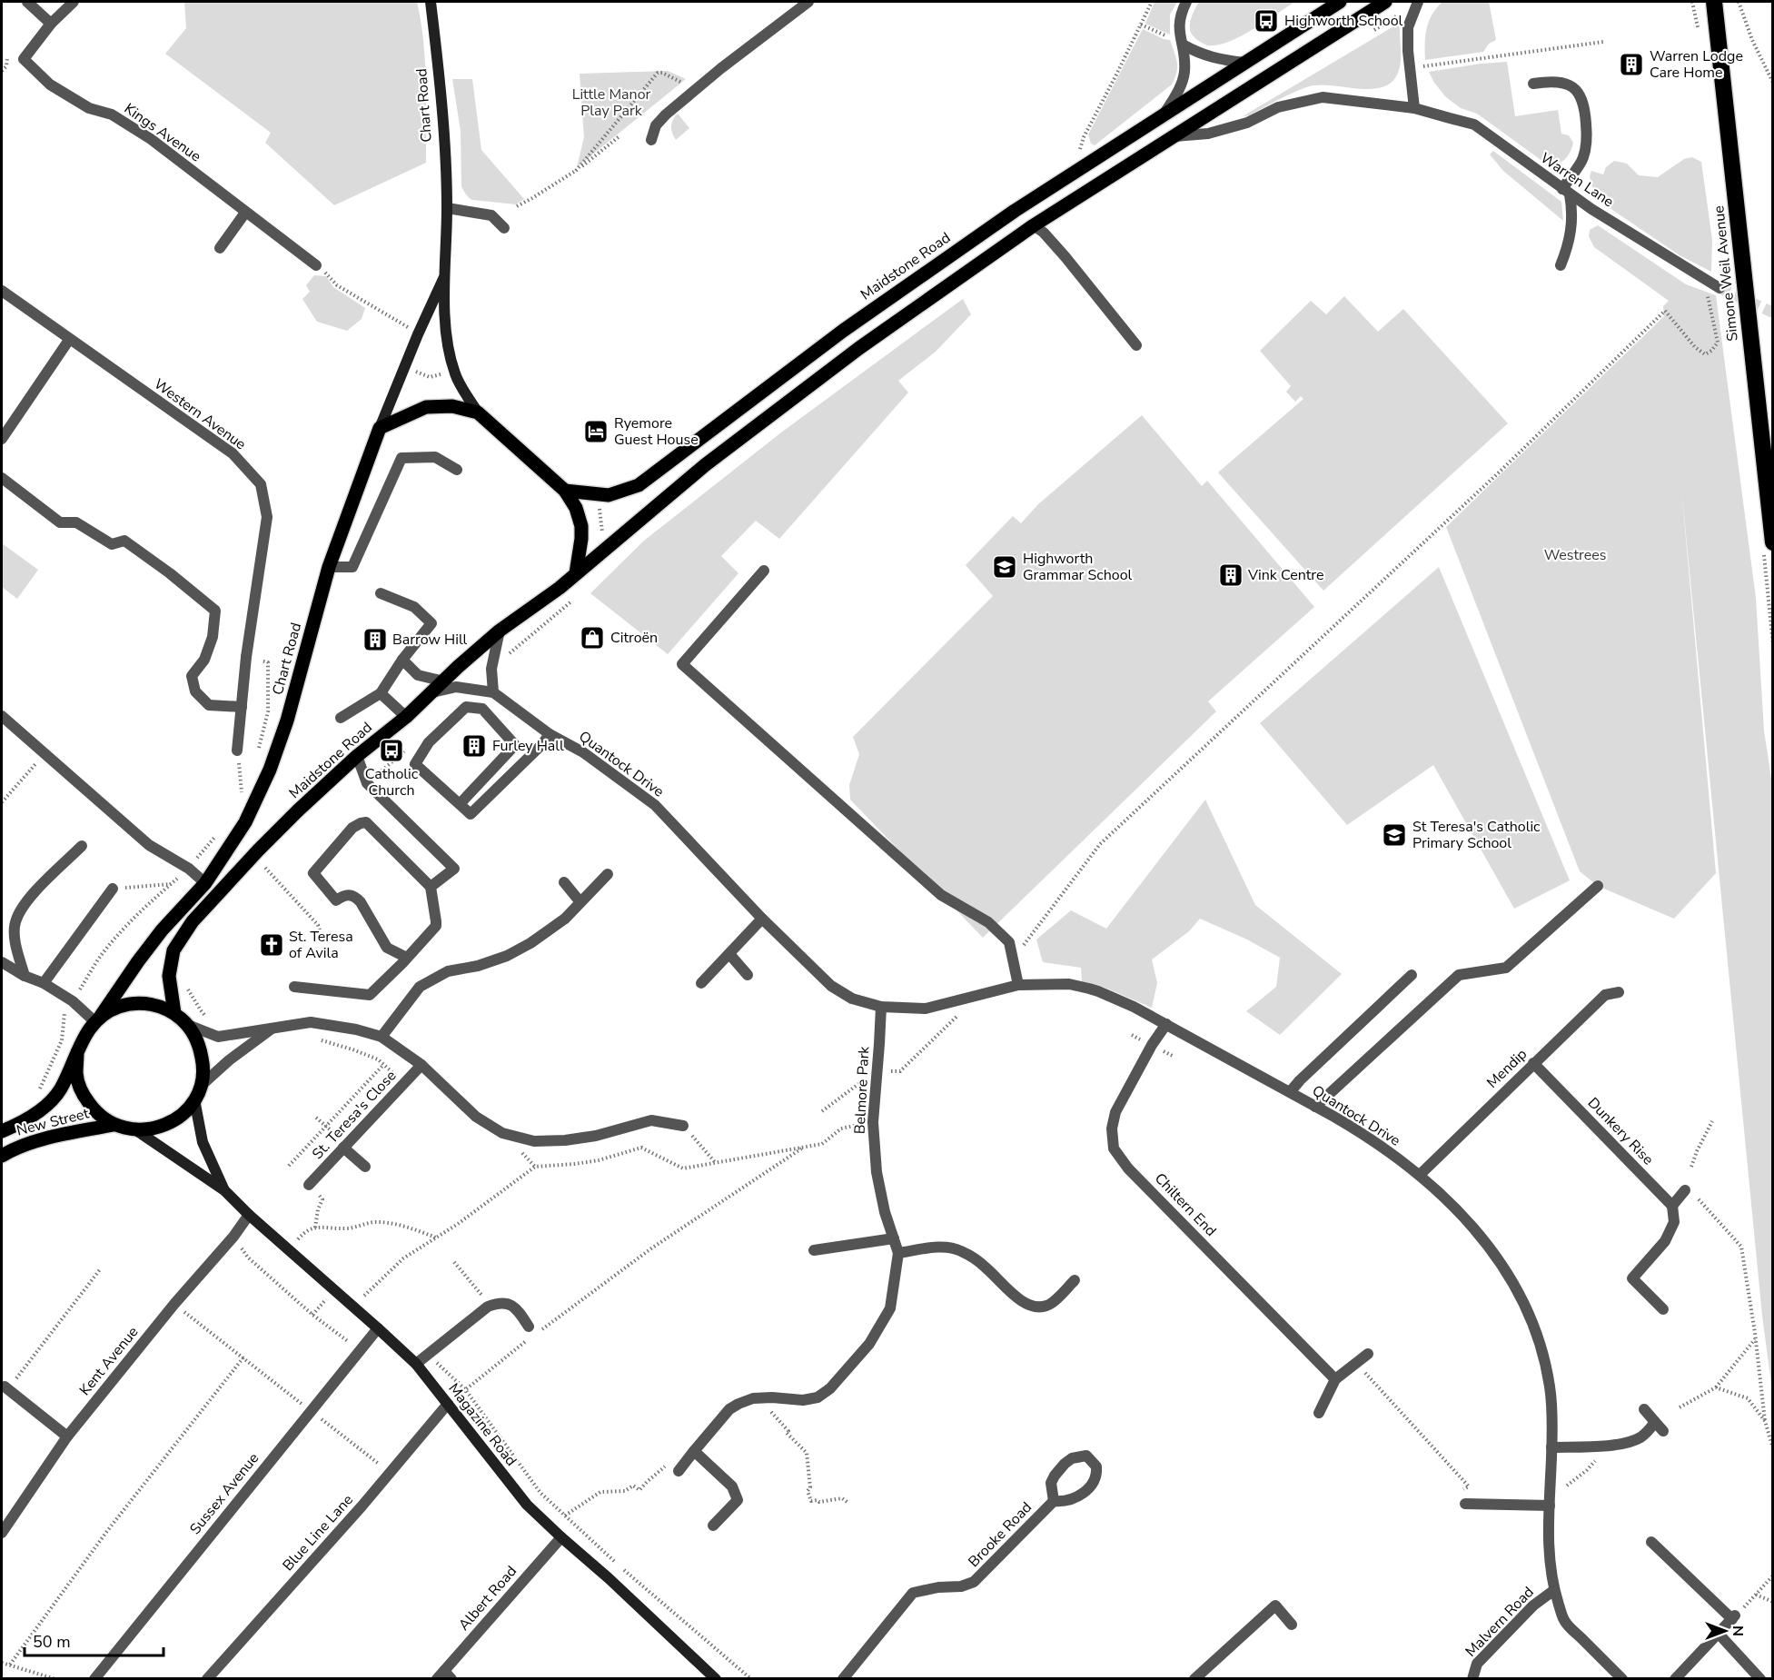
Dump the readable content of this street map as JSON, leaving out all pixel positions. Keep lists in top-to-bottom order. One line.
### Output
{"streets":{"highway":["Simone Weil Avenue"],"main road":["Chart Road","Maidstone Road","New Street"],"street":["Kings Avenue","Warren Lane","Western Avenue","Quantock Drive","Mendip","Belmore Park","St. Teresa's Close","Dunkery Rise","Chiltern End","Kent Avenue","Magazine Road","Sussex Avenue","Blue Line Lane","Brooke Road","Albert Road","Malvern Road"]},"crossings":[["Chart Road","Maidstone Road"],["Chart Road","St. Teresa's Close"],["Chart Road","New Street"],["Chart Road","Magazine Road"],["Warren Lane","Maidstone Road"],["Maidstone Road","Quantock Drive"],["Maidstone Road","St. Teresa's Close"],["Maidstone Road","New Street"],["Maidstone Road","Magazine Road"],["Quantock Drive","Mendip"],["Quantock Drive","Belmore Park"],["Quantock Drive","Chiltern End"],["Quantock Drive","Malvern Road"],["Mendip","Dunkery Rise"],["St. Teresa's Close","New Street"],["St. Teresa's Close","Magazine Road"],["New Street","Magazine Road"],["Kent Avenue","Magazine Road"],["Magazine Road","Sussex Avenue"],["Magazine Road","Blue Line Lane"],["Magazine Road","Albert Road"]],"parks":["Little Manor Play Park","Westrees"],"places":{"bus stop":["Highworth School","Catholic Church"],"building":["Warren Lodge Care Home","Vink Centre","Barrow Hill","Furley Hall"],"hotel":["Ryemore Guest House"],"school or university":["Highworth Grammar School","St Teresa's Catholic Primary School"],"shop":["Citroën"],"church":["St. Teresa of Avila"]},"scale_bar":"50 m","north":"right"}
